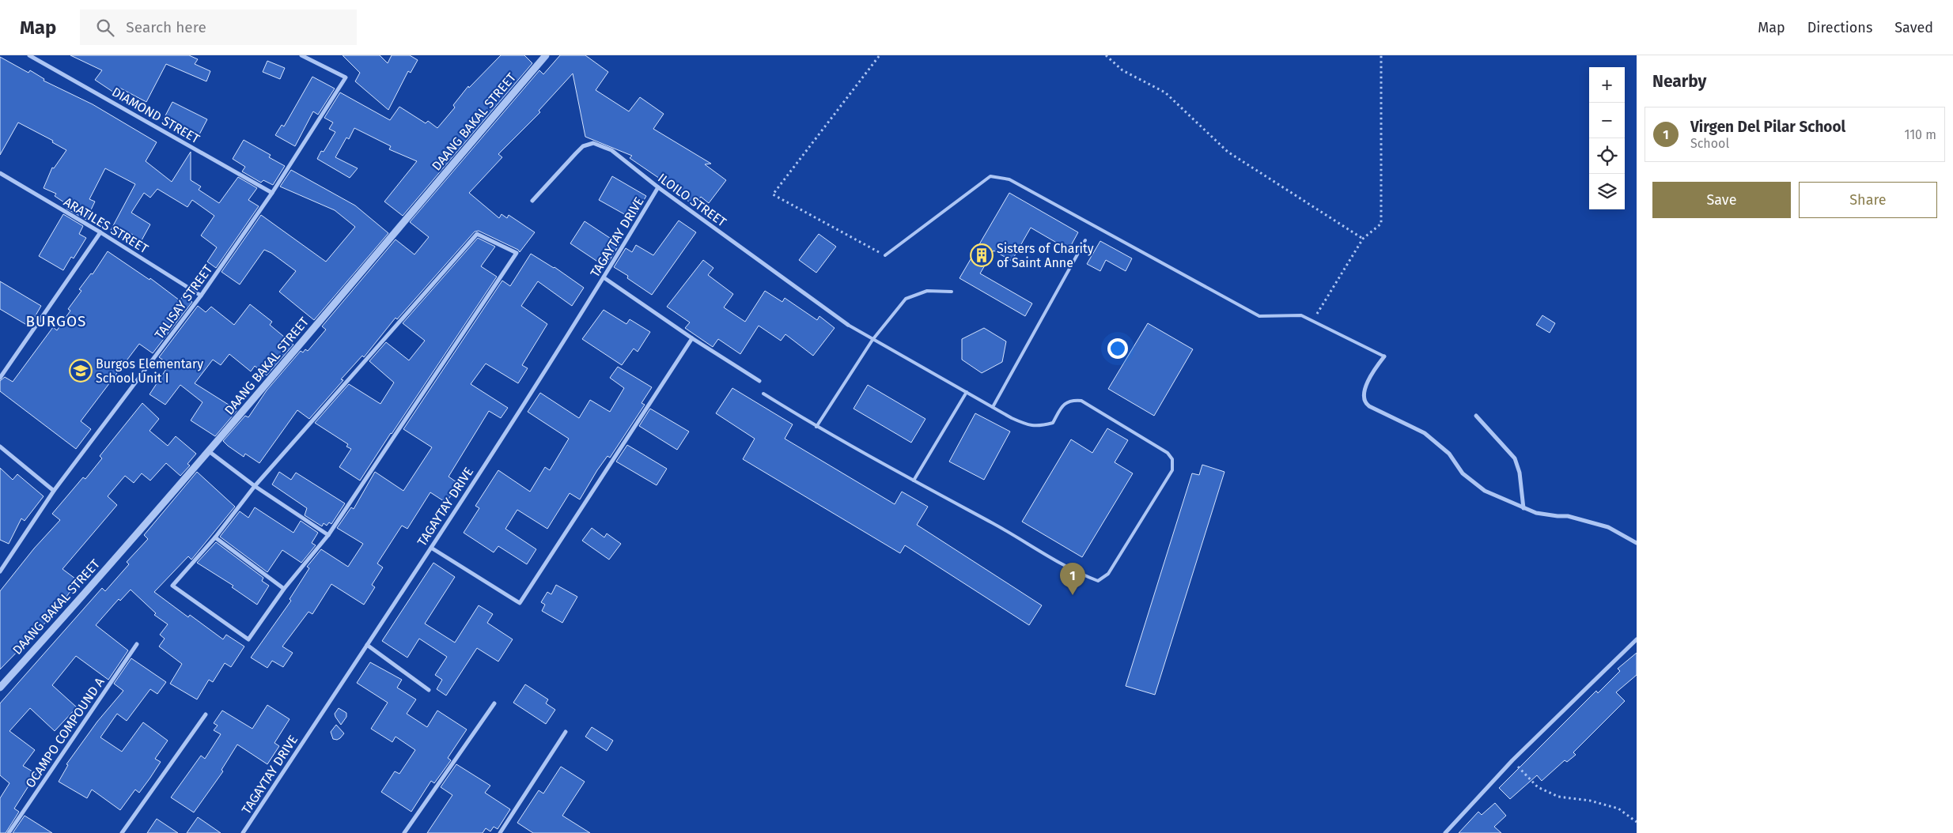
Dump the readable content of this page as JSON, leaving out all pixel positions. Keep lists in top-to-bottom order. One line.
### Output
{"streets":{"street":["DIAMOND STREET","DAANG BAKAL STREET","ILOILO STREET","ARATILES STREET","TAGAYTAY DRIVE","TALISAY STREET","OCAMPO COMPOUND A"]},"crossings":[["DIAMOND STREET","TALISAY STREET"],["ILOILO STREET","TAGAYTAY DRIVE"],["ARATILES STREET","TALISAY STREET"]],"districts":["BURGOS"],"places":{"building":["Sisters of Charity of Saint Anne"],"school or university":["Burgos Elementary School Unit I"]},"page":{"header":"Map","search":"Search here","nav":["Map","Directions","Saved"],"heading":"Nearby","map_buttons":["+","−"],"list":[{"mark":"1","name":"Virgen Del Pilar School","note":"School","value":"110 m"}],"buttons":["Save","Share"],"pins":"1"}}
